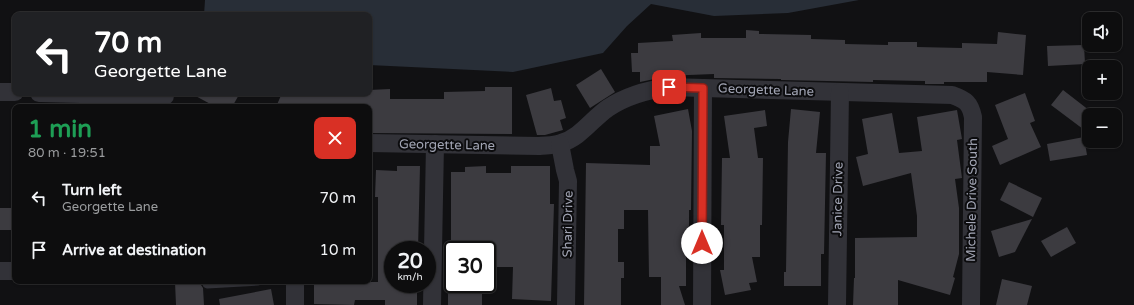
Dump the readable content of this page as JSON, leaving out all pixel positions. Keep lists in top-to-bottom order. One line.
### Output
{"streets":{"street":["Georgette Lane","Janice Drive","Michele Drive South","Shari Drive"]},"crossings":[["Georgette Lane","Janice Drive"],["Georgette Lane","Michele Drive South"],["Georgette Lane","Shari Drive"]],"page":{"map_buttons":["+","−"],"turn":["70 m","Georgette Lane"],"heading":["1 min","80 m · 19:51"],"list":[{"name":"Turn left","note":"Georgette Lane","value":"70 m"},{"name":"Arrive at destination","value":"10 m"}],"speed":"20 km/h","limit":"30"}}
